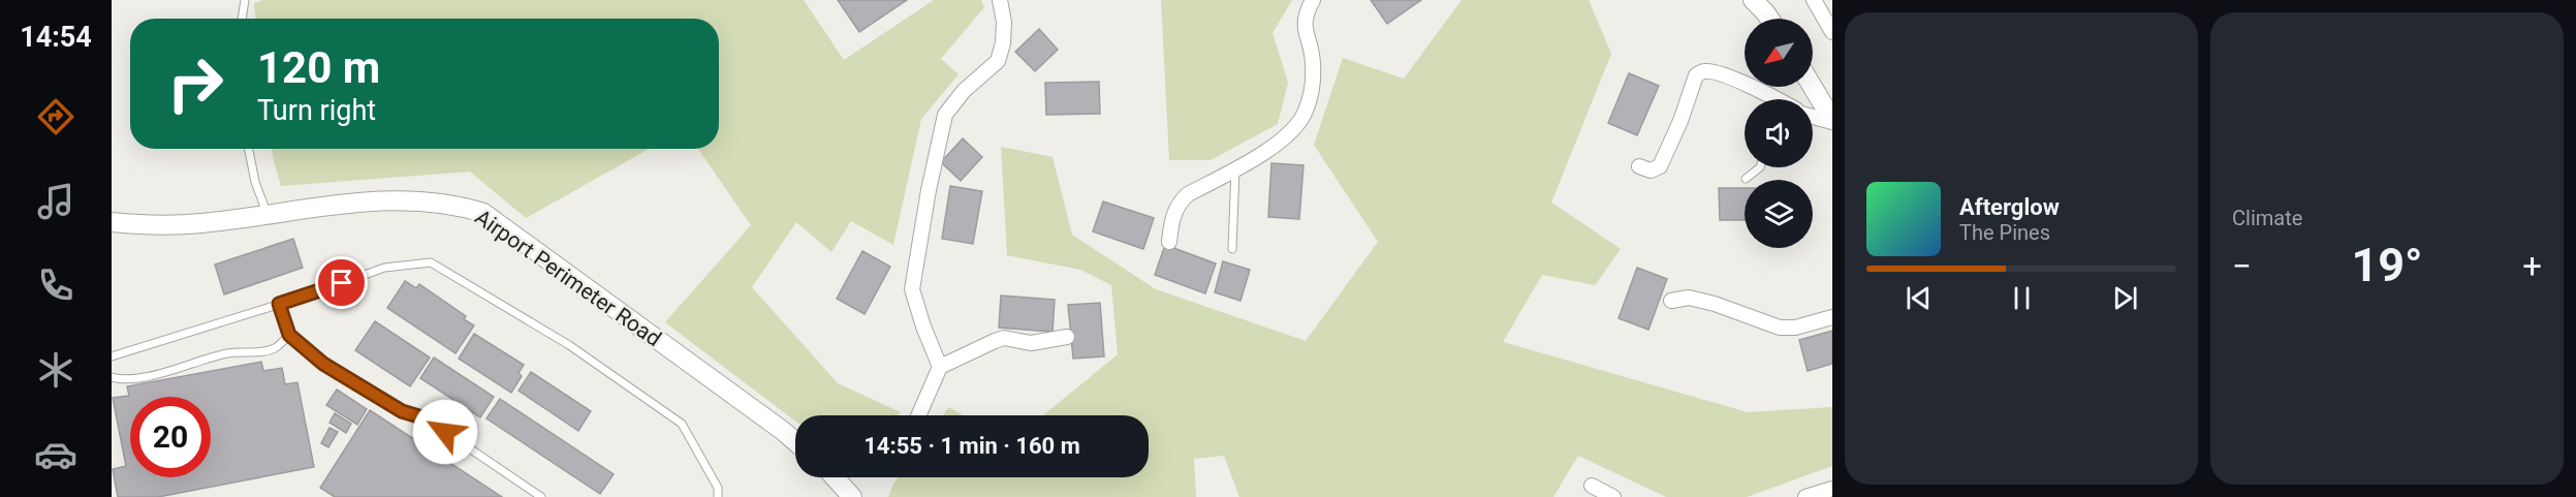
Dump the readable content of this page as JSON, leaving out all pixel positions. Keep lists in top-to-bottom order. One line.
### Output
{"streets":{"street":["Airport Perimeter Road"]},"north":"bottom left","page":{"tabs":"14:54","tile":"Climate","turn":["120 m","Turn right"],"song":["Afterglow","The Pines"],"heat":["−","19°","+"],"limit":"20","trip":"14:55 · 1 min · 160 m"}}
